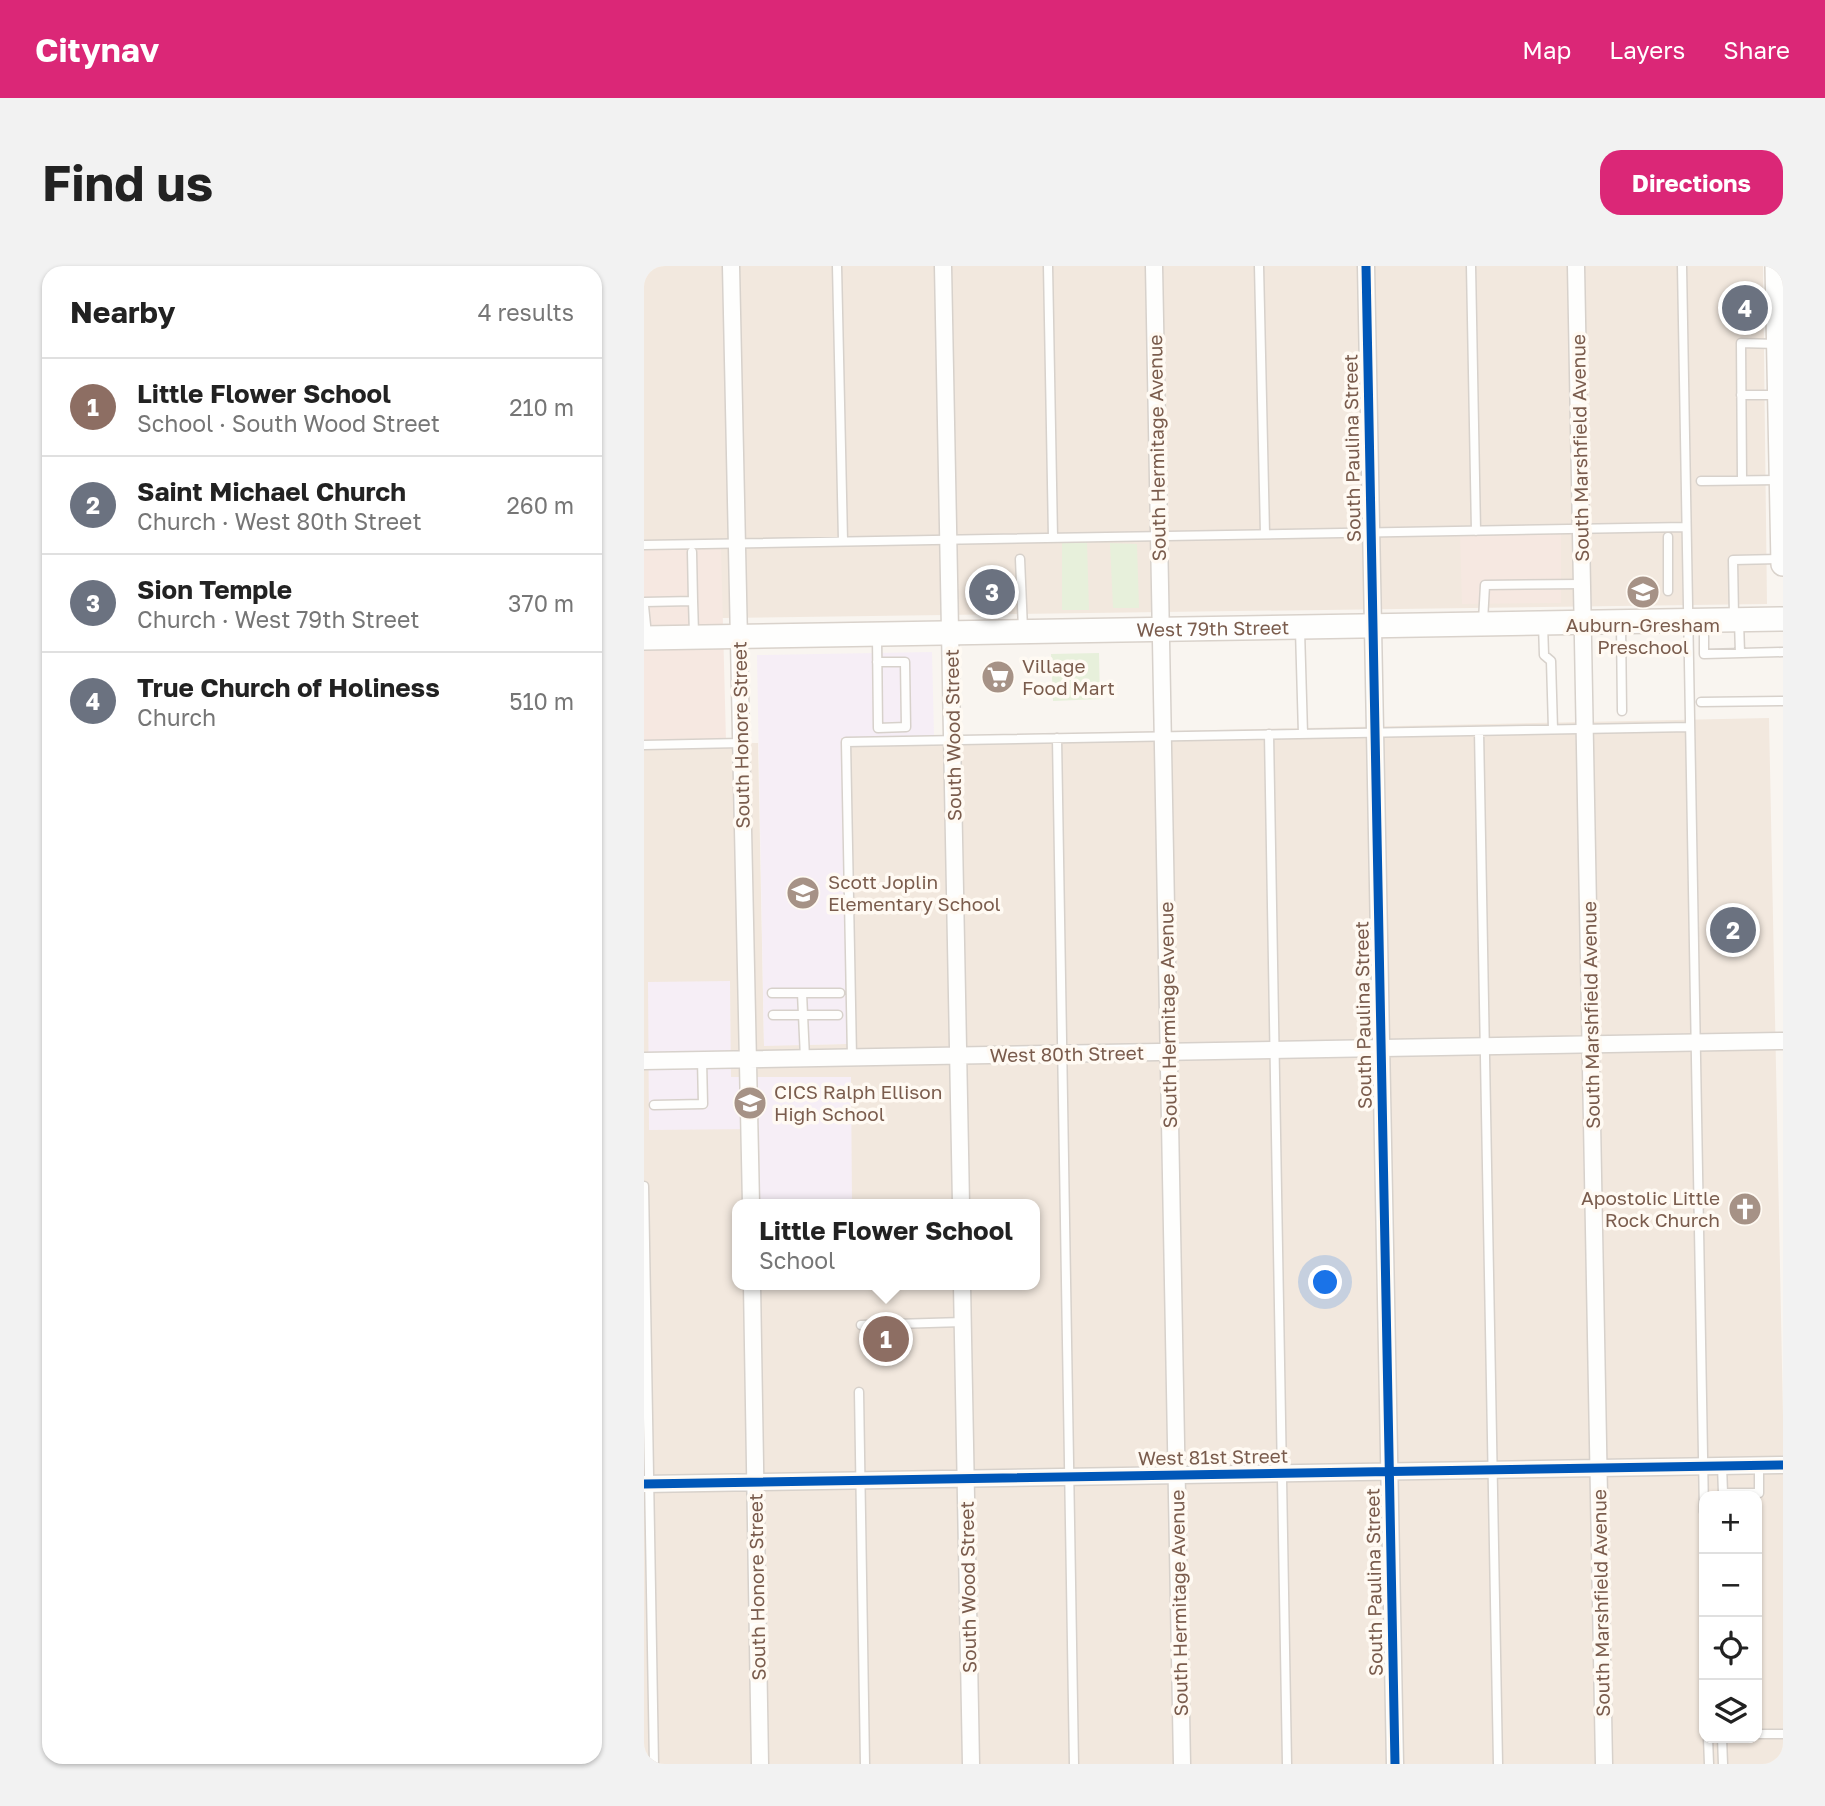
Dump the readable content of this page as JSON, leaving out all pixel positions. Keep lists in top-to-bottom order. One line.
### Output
{"streets":{"main road":["West 79th Street"],"street":["South Hermitage Avenue","South Paulina Street","South Marshfield Avenue","South Honore Street","South Wood Street","West 80th Street","West 81st Street"]},"crossings":[["South Hermitage Avenue","West 79th Street"],["South Hermitage Avenue","West 80th Street"],["South Hermitage Avenue","West 81st Street"],["South Paulina Street","West 79th Street"],["South Paulina Street","West 80th Street"],["South Paulina Street","West 81st Street"],["South Marshfield Avenue","West 79th Street"],["South Marshfield Avenue","West 80th Street"],["South Marshfield Avenue","West 81st Street"],["West 79th Street","South Honore Street"],["West 79th Street","South Wood Street"],["South Honore Street","West 80th Street"],["South Honore Street","West 81st Street"],["South Wood Street","West 80th Street"],["South Wood Street","West 81st Street"]],"places":{"school or university":["Auburn-Gresham Preschool","Scott Joplin Elementary School","CICS Ralph Ellison High School"],"supermarket":["Village Food Mart"],"church":["Apostolic Little Rock Church"]},"page":{"header":"Citynav","nav":["Map","Layers","Share"],"buttons":"Directions","title":"Find us","heading":["Nearby","4 results"],"pins":["4","3","2","1"],"list":[{"mark":"1","name":"Little Flower School","note":"School · South Wood Street","value":"210 m"},{"mark":"2","name":"Saint Michael Church","note":"Church · West 80th Street","value":"260 m"},{"mark":"3","name":"Sion Temple","note":"Church · West 79th Street","value":"370 m"},{"mark":"4","name":"True Church of Holiness","note":"Church","value":"510 m"}],"popup":["Little Flower School","School"],"map_buttons":["+","−"]}}
